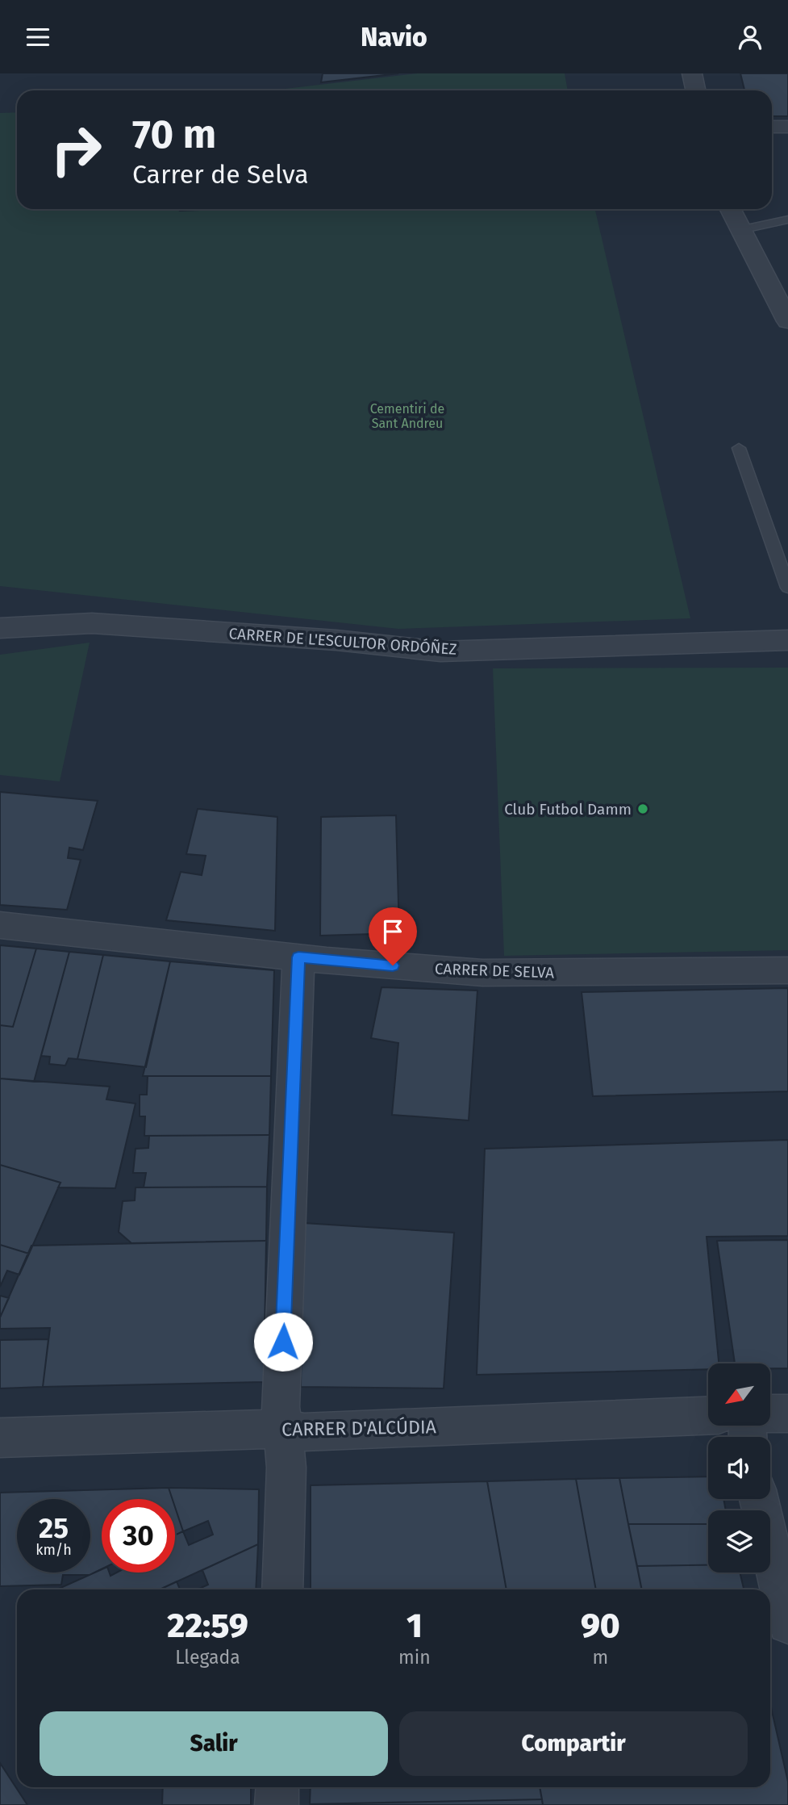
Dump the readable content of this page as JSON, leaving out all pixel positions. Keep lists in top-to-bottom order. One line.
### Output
{"streets":{"street":["CARRER DE L'ESCULTOR ORDÓÑEZ","CARRER DE SELVA","CARRER D'ALCÚDIA"]},"parks":["Cementiri de Sant Andreu"],"places":["Club Futbol Damm"],"north":"bottom left","page":{"header":"Navio","turn":["70 m","Carrer de Selva"],"speed":"25 km/h","limit":"30","eta":["22:59","Llegada","1","min","90","m"],"buttons":["Salir","Compartir"]}}
